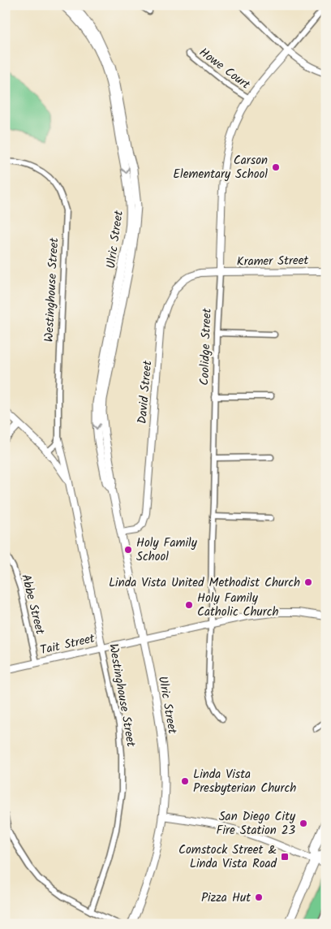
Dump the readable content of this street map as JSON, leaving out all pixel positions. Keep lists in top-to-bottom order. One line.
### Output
{"streets":{"main road":["Ulric Street"],"street":["Howe Court","Kramer Street","Westinghouse Street","Coolidge Street","David Street","Abbe Street","Tait Street"]},"crossings":[["Howe Court","Coolidge Street"],["Ulric Street","David Street"],["Ulric Street","Tait Street"],["Kramer Street","Coolidge Street"],["Kramer Street","David Street"],["Westinghouse Street","Tait Street"],["Coolidge Street","David Street"],["Coolidge Street","Tait Street"],["Abbe Street","Tait Street"]],"places":{"other":["Carson Elementary School","Holy Family School","Linda Vista United Methodist Church","Holy Family Catholic Church","Linda Vista Presbyterian Church","San Diego City Fire Station 23","Pizza Hut"],"transit":["Comstock Street & Linda Vista Road"]}}
